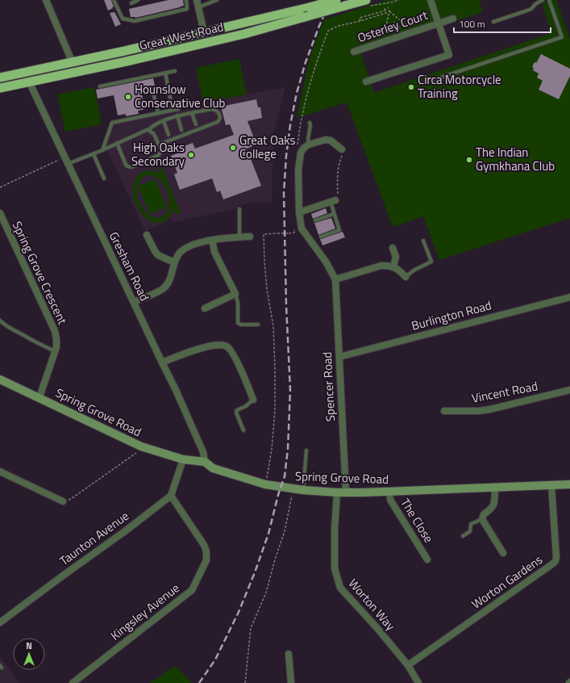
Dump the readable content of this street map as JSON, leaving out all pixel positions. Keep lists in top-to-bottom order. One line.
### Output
{"streets":{"highway":["Great West Road"],"main road":["Spring Grove Road"],"street":["Osterley Court","Gresham Road","Spring Grove Crescent","Burlington Road","Spencer Road","Vincent Road","The Close","Taunton Avenue","Worton Gardens","Worton Way","Kingsley Avenue"]},"crossings":[["Great West Road","Gresham Road"],["Gresham Road","Spring Grove Road"],["Spring Grove Crescent","Spring Grove Road"],["Burlington Road","Spencer Road"],["Spencer Road","Spring Grove Road"],["Spring Grove Road","The Close"],["Spring Grove Road","Worton Gardens"],["Spring Grove Road","Worton Way"],["Taunton Avenue","Kingsley Avenue"],["Worton Gardens","Worton Way"]],"places":["Circa Motorcycle Training","Hounslow Conservative Club","Great Oaks College","High Oaks Secondary","The Indian Gymkhana Club"],"scale_bar":"100 m","north":"top"}
